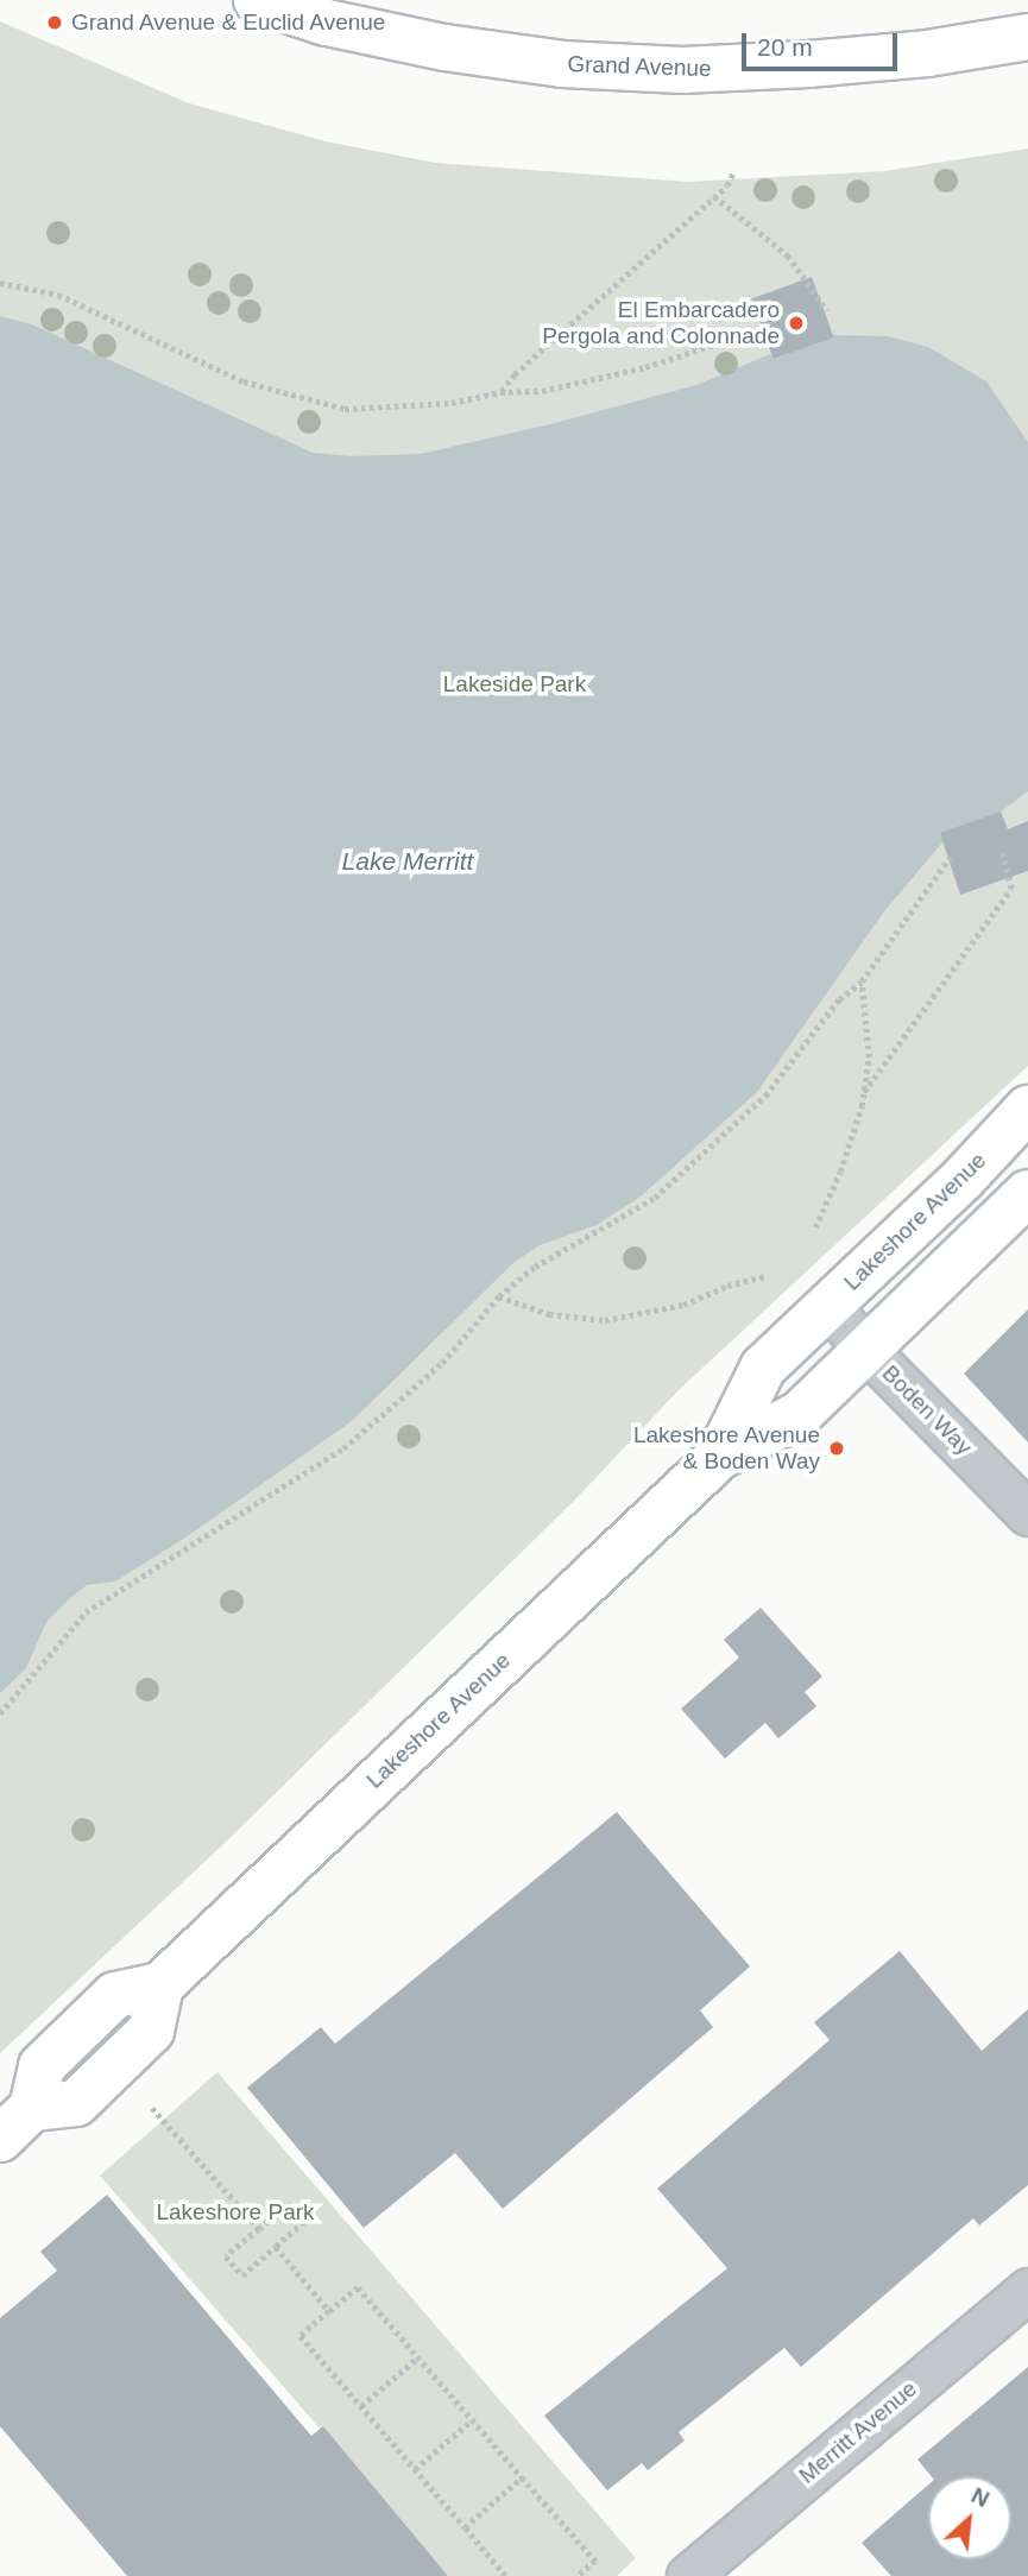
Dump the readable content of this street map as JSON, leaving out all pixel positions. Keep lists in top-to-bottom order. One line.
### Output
{"streets":{"main road":["Grand Avenue","Lakeshore Avenue"],"street":["Boden Way","Merritt Avenue"]},"crossings":[["Lakeshore Avenue","Boden Way"]],"water":["Lake Merritt"],"parks":["Lakeside Park","Lakeshore Park"],"places":["Grand Avenue & Euclid Avenue","El Embarcadero Pergola and Colonnade","Lakeshore Avenue & Boden Way"],"scale_bar":"20 m","north":"top right"}
